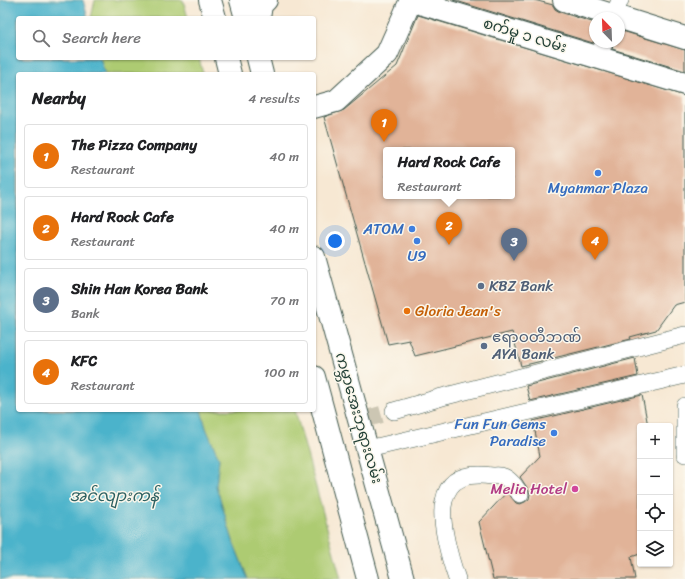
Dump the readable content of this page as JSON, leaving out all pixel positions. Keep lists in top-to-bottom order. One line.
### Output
{"streets":{"main road":["စက်မှု ၁ လမ်း","ကမ္ဘာအေးဘုရားလမ်း"]},"water":["အင်လျားကန်"],"places":["Myanmar Plaza","ATOM","U9","KBZ Bank","Gloria Jean's","ဧရာဝတီဘဏ် AYA Bank","Fun Fun Gems Paradise","Melia Hotel"],"north":"top left","page":{"search":"Search here","heading":["Nearby","4 results"],"pins":["1","2","4","3"],"list":[{"mark":"1","name":"The Pizza Company","note":"Restaurant","value":"40 m"},{"mark":"2","name":"Hard Rock Cafe","note":"Restaurant","value":"40 m"},{"mark":"3","name":"Shin Han Korea Bank","note":"Bank","value":"70 m"},{"mark":"4","name":"KFC","note":"Restaurant","value":"100 m"}],"popup":["Hard Rock Cafe","Restaurant"],"map_buttons":["+","−"]}}
